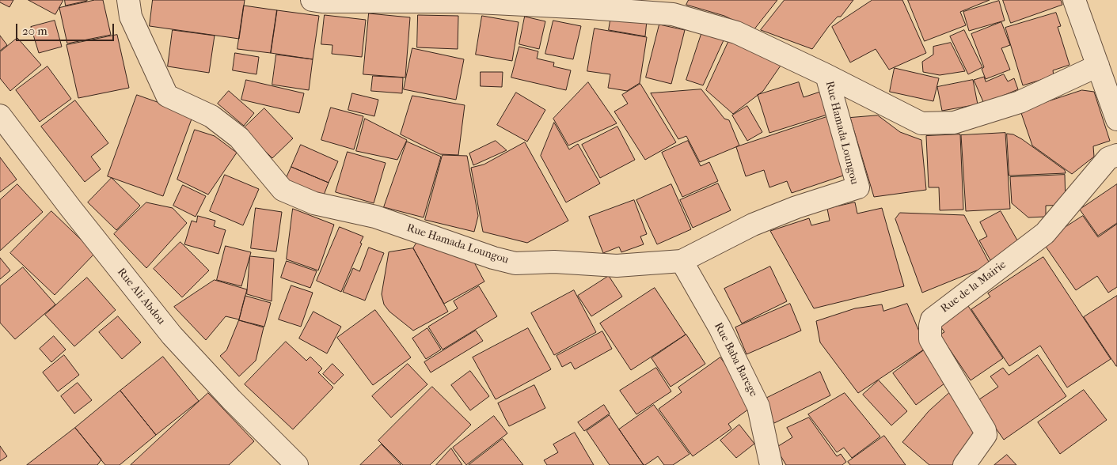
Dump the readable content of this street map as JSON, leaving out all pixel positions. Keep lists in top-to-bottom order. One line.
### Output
{"streets":{"street":["Rue Hamada Loungou","Rue de la Mairie","Rue Ali Abdou","Rue Baba Barege"]},"crossings":[["Rue Hamada Loungou","Rue Baba Barege"]],"scale_bar":"20 m"}
